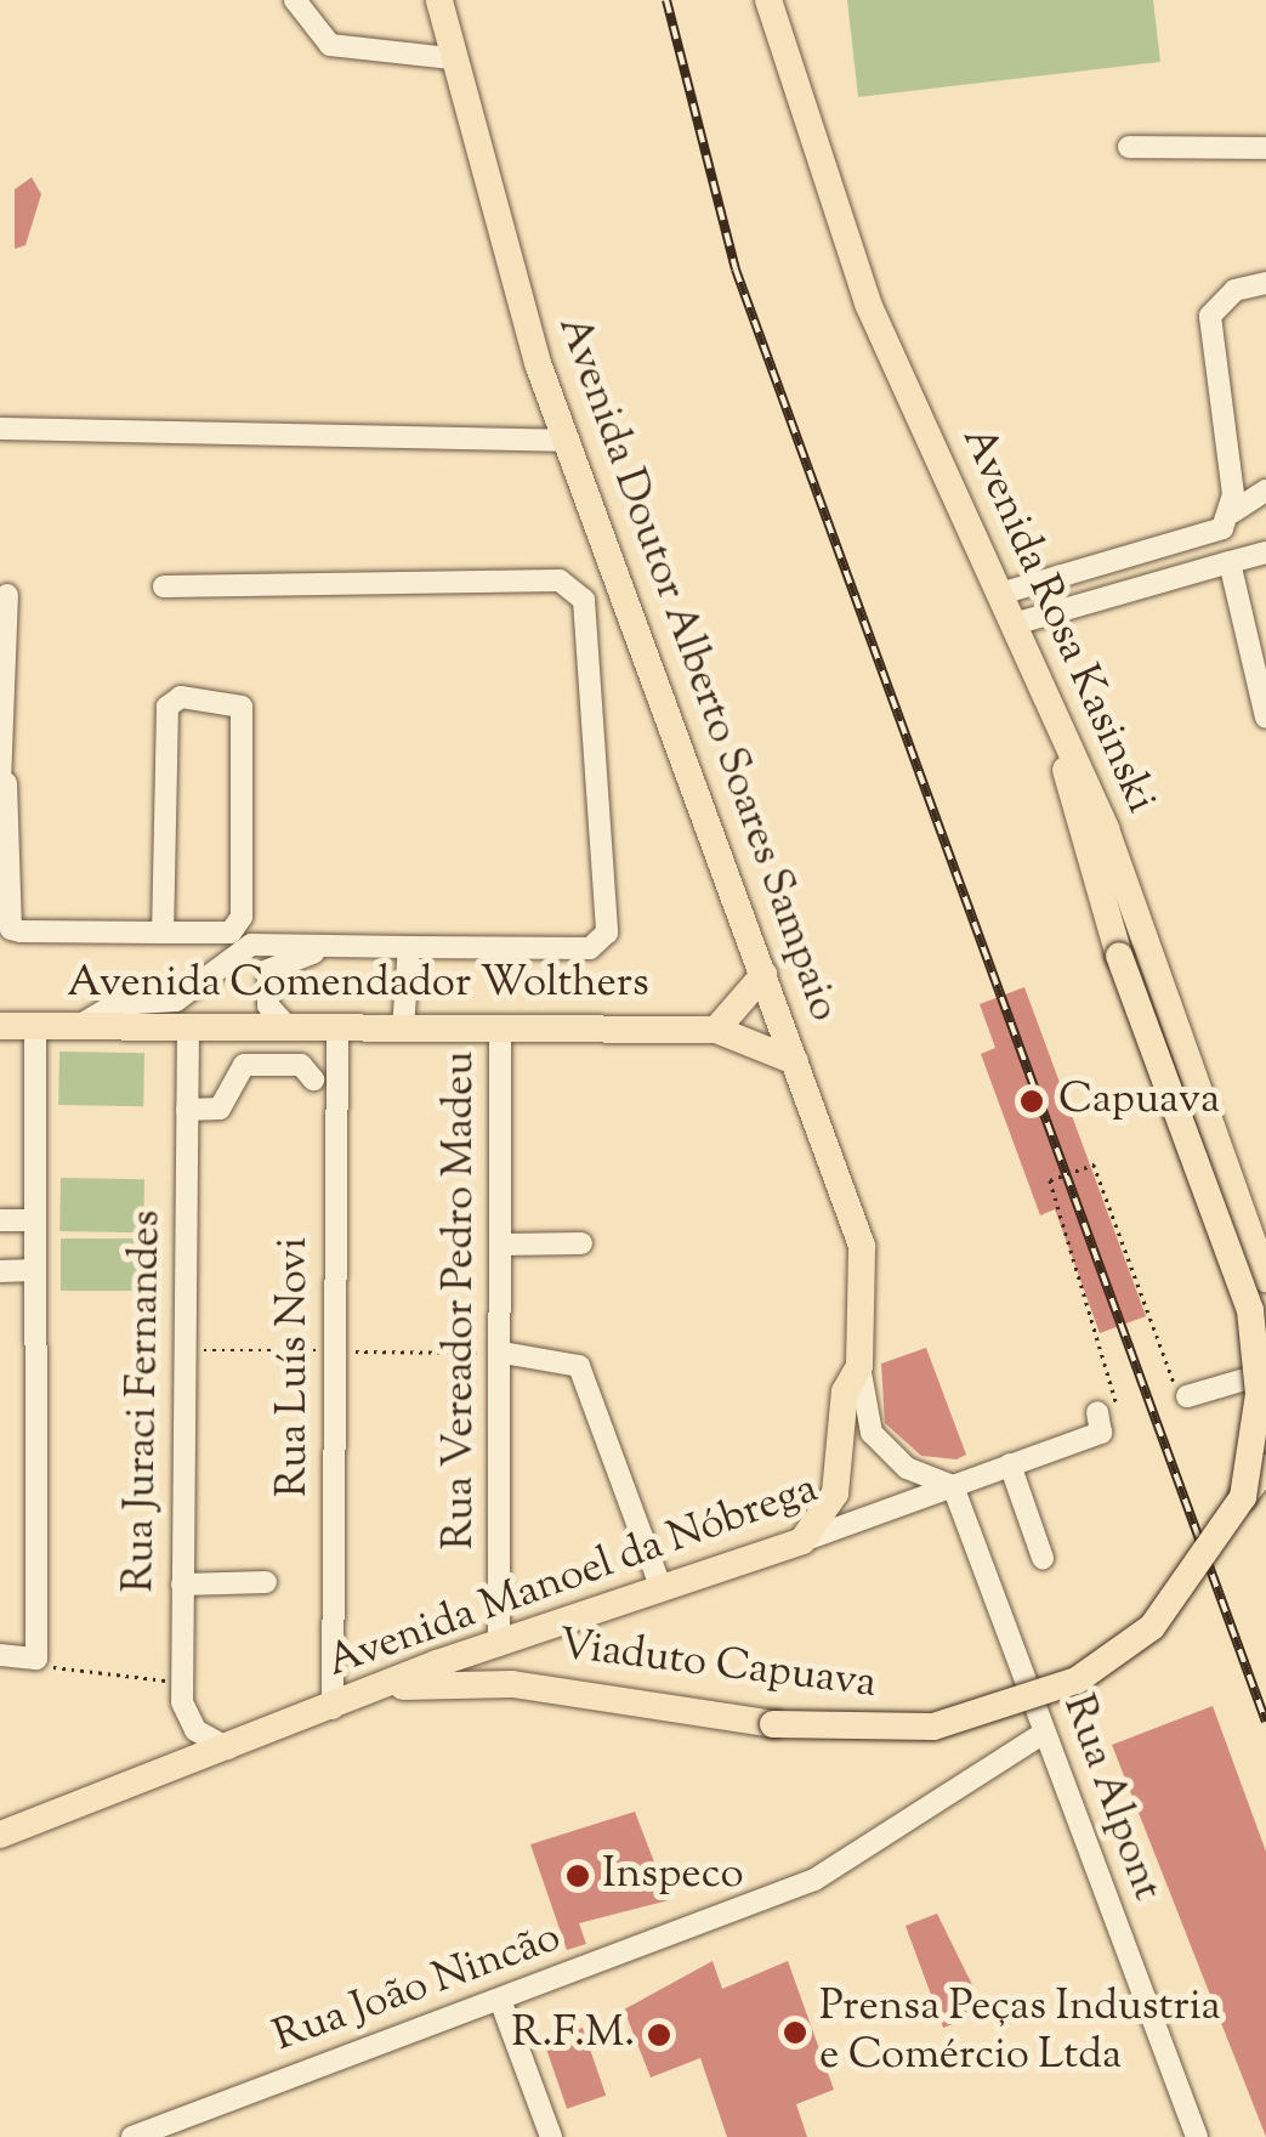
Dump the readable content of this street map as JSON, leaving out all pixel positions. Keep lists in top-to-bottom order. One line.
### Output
{"streets":{"main road":["Avenida Rosa Kasinski","Avenida Doutor Alberto Soares Sampaio","Avenida Comendador Wolthers","Avenida Manoel da Nóbrega","Viaduto Capuava"],"street":["Rua Vereador Pedro Madeu","Rua Luís Novi","Rua Juraci Fernandes","Rua Alpont","Rua João Nincão"]},"crossings":[["Avenida Rosa Kasinski","Viaduto Capuava"],["Avenida Doutor Alberto Soares Sampaio","Avenida Comendador Wolthers"],["Avenida Doutor Alberto Soares Sampaio","Avenida Manoel da Nóbrega"],["Avenida Doutor Alberto Soares Sampaio","Rua Alpont"],["Avenida Comendador Wolthers","Rua Vereador Pedro Madeu"],["Avenida Comendador Wolthers","Rua Luís Novi"],["Avenida Comendador Wolthers","Rua Juraci Fernandes"],["Rua Vereador Pedro Madeu","Avenida Manoel da Nóbrega"],["Rua Luís Novi","Avenida Manoel da Nóbrega"],["Rua Juraci Fernandes","Avenida Manoel da Nóbrega"],["Avenida Manoel da Nóbrega","Viaduto Capuava"],["Avenida Manoel da Nóbrega","Rua Alpont"],["Rua Alpont","Rua João Nincão"]],"places":["Capuava","Inspeco","Prensa Peças Industria e Comércio Ltda","R.F.M."]}
